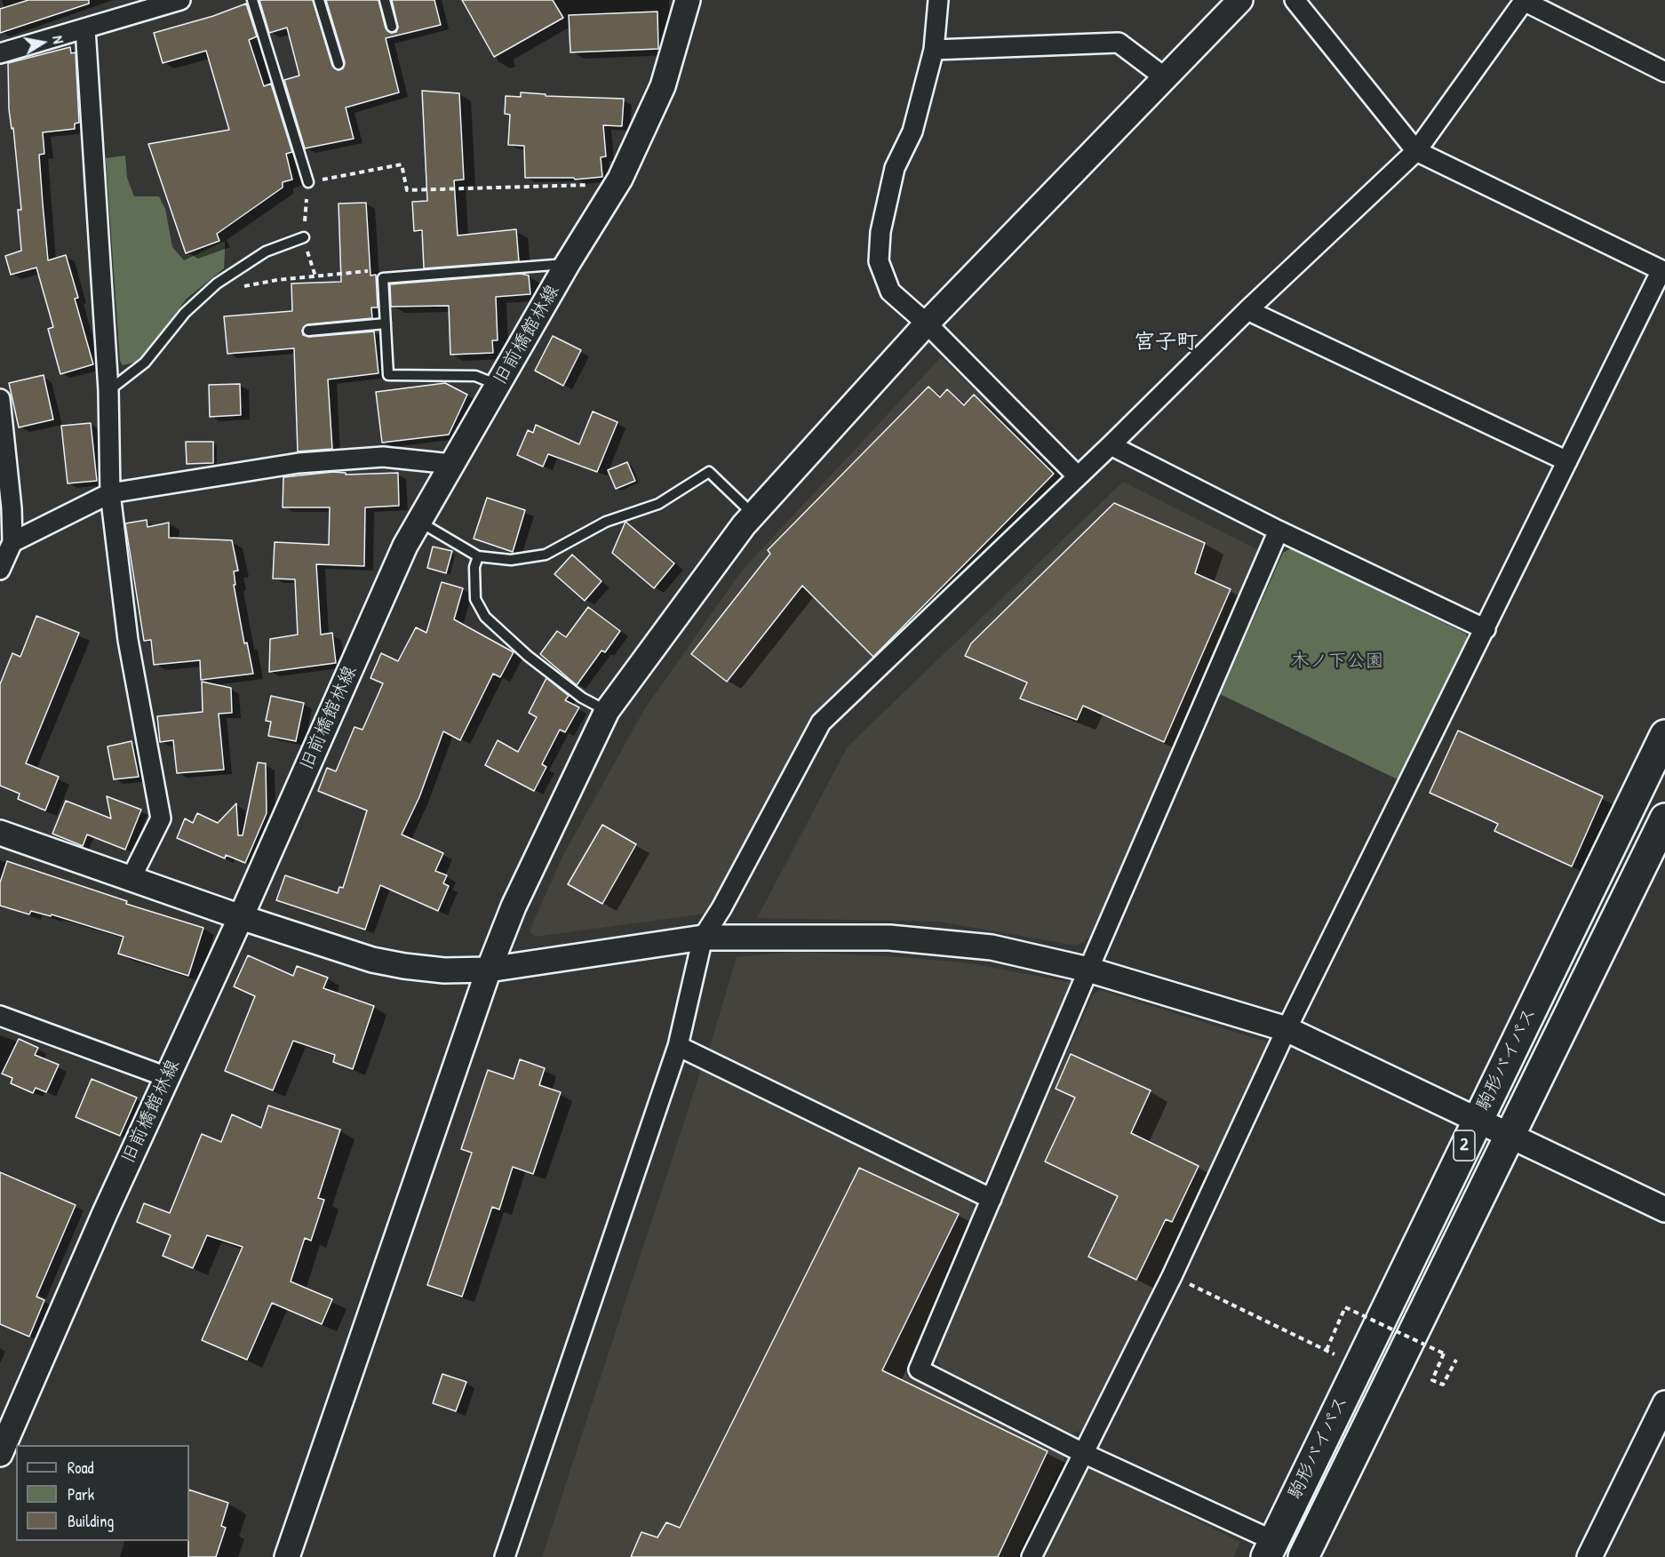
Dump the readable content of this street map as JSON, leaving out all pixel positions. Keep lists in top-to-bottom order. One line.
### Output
{"streets":{"main road":["駒形バイパス","2"],"street":["旧前橋館林線"]},"districts":["宮子町"],"parks":["木ノ下公園"],"legend":["Road","Park","Building"],"north":"right"}
